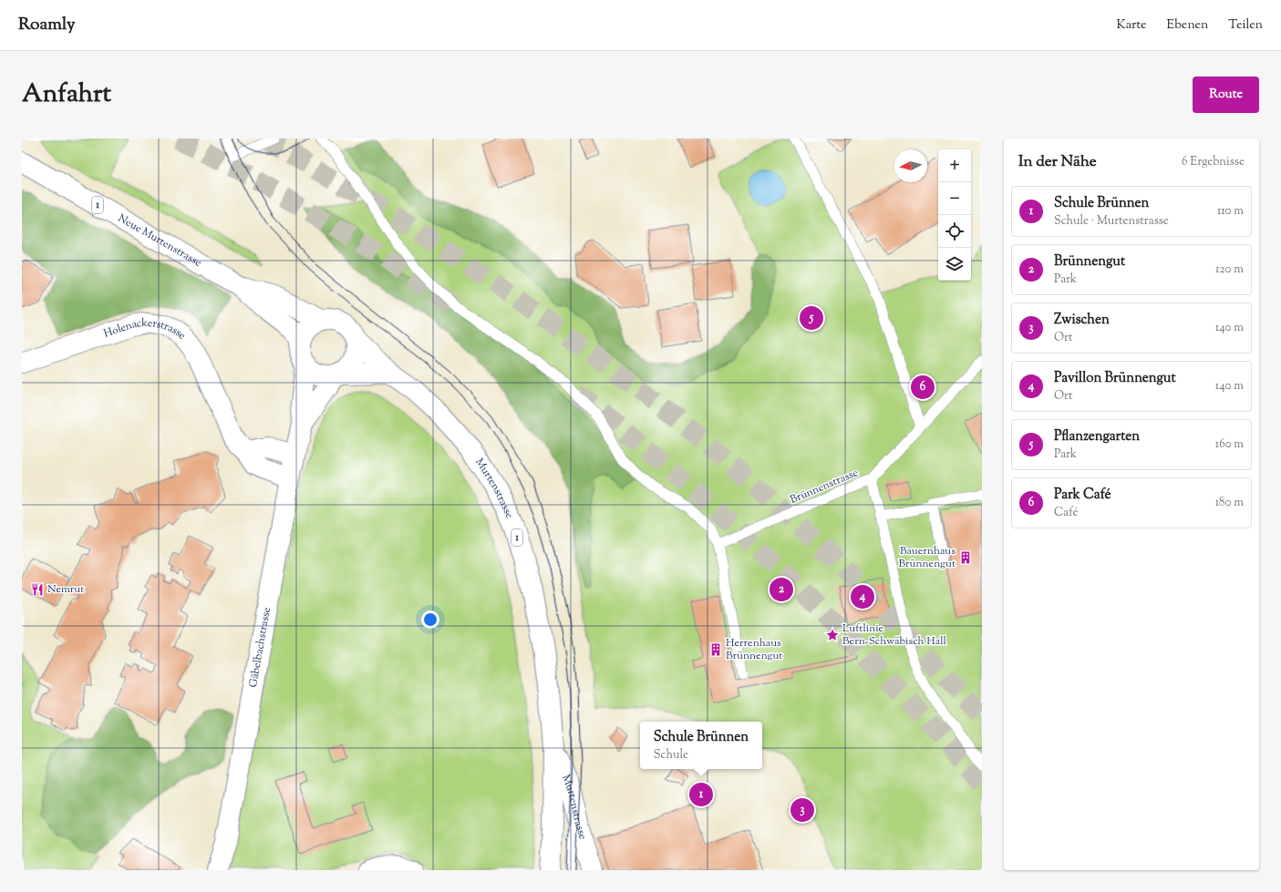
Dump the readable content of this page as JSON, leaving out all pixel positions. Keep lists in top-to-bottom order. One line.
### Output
{"streets":{"main road":["1","Neue Murtenstrasse","Holenackerstrasse","Murtenstrasse","Gäbelbachstrasse"],"lane":["Brünnenstrasse"]},"crossings":[["Neue Murtenstrasse","Murtenstrasse"],["Neue Murtenstrasse","Gäbelbachstrasse"],["Holenackerstrasse","Gäbelbachstrasse"],["Murtenstrasse","Gäbelbachstrasse"]],"places":{"building":["Bauernhaus Brünnengut","Herrenhaus Brünnengut"],"restaurant":["Nemrut"],"place":["Luftlinie Bern-Schwäbisch Hall"]},"north":"left","page":{"header":"Roamly","nav":["Karte","Ebenen","Teilen"],"title":"Anfahrt","buttons":"Route","heading":["In der Nähe","6 Ergebnisse"],"map_buttons":["+","−"],"list":[{"mark":"1","name":"Schule Brünnen","note":"Schule · Murtenstrasse","value":"110 m"},{"mark":"2","name":"Brünnengut","note":"Park","value":"120 m"},{"mark":"3","name":"Zwischen","note":"Ort","value":"140 m"},{"mark":"4","name":"Pavillon Brünnengut","note":"Ort","value":"140 m"},{"mark":"5","name":"Pflanzengarten","note":"Park","value":"160 m"},{"mark":"6","name":"Park Café","note":"Café","value":"180 m"}],"pins":["5","6","2","4","1","3"],"popup":["Schule Brünnen","Schule"]}}
